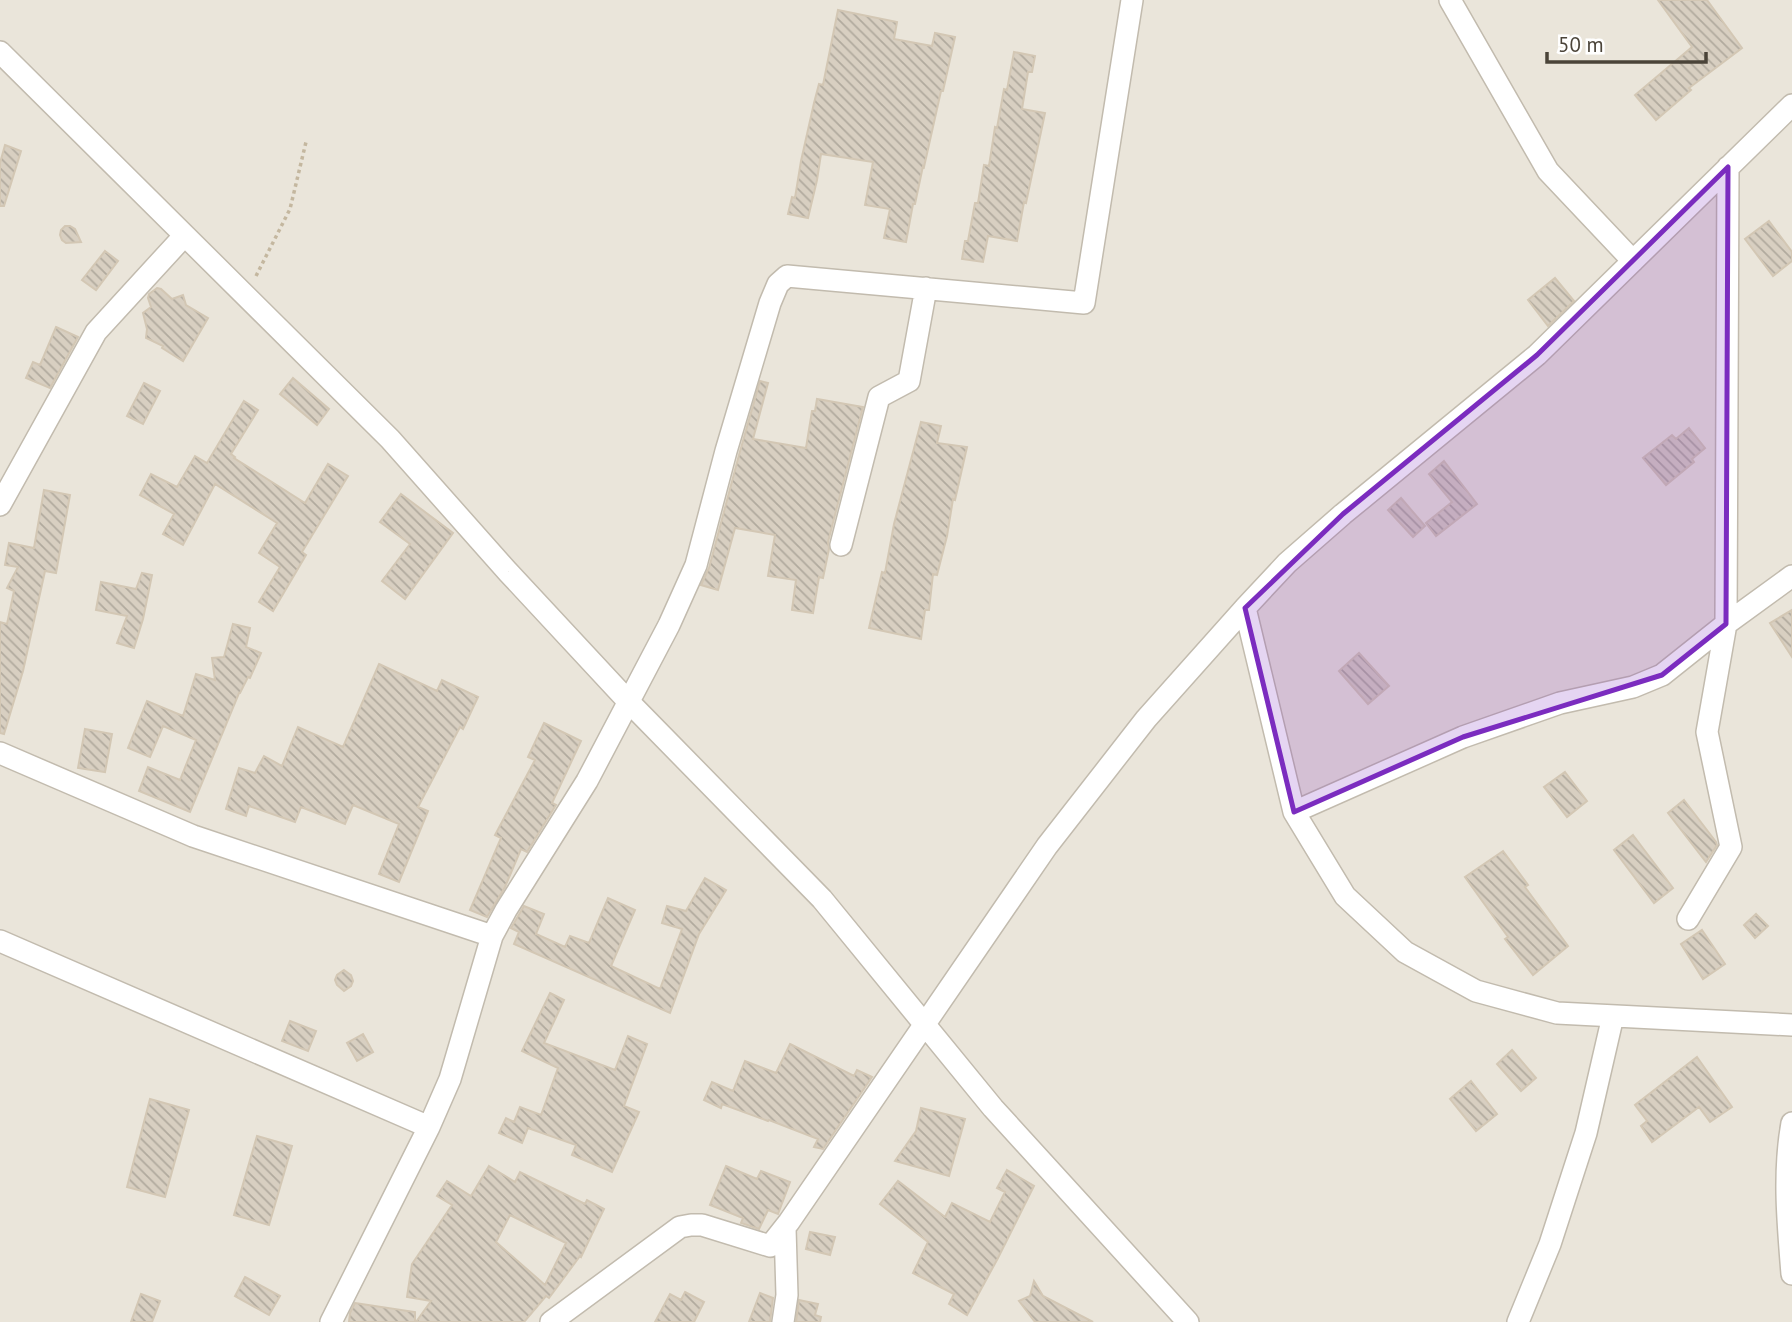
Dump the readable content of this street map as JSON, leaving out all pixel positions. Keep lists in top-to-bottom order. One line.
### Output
{"scale_bar":"50 m"}
